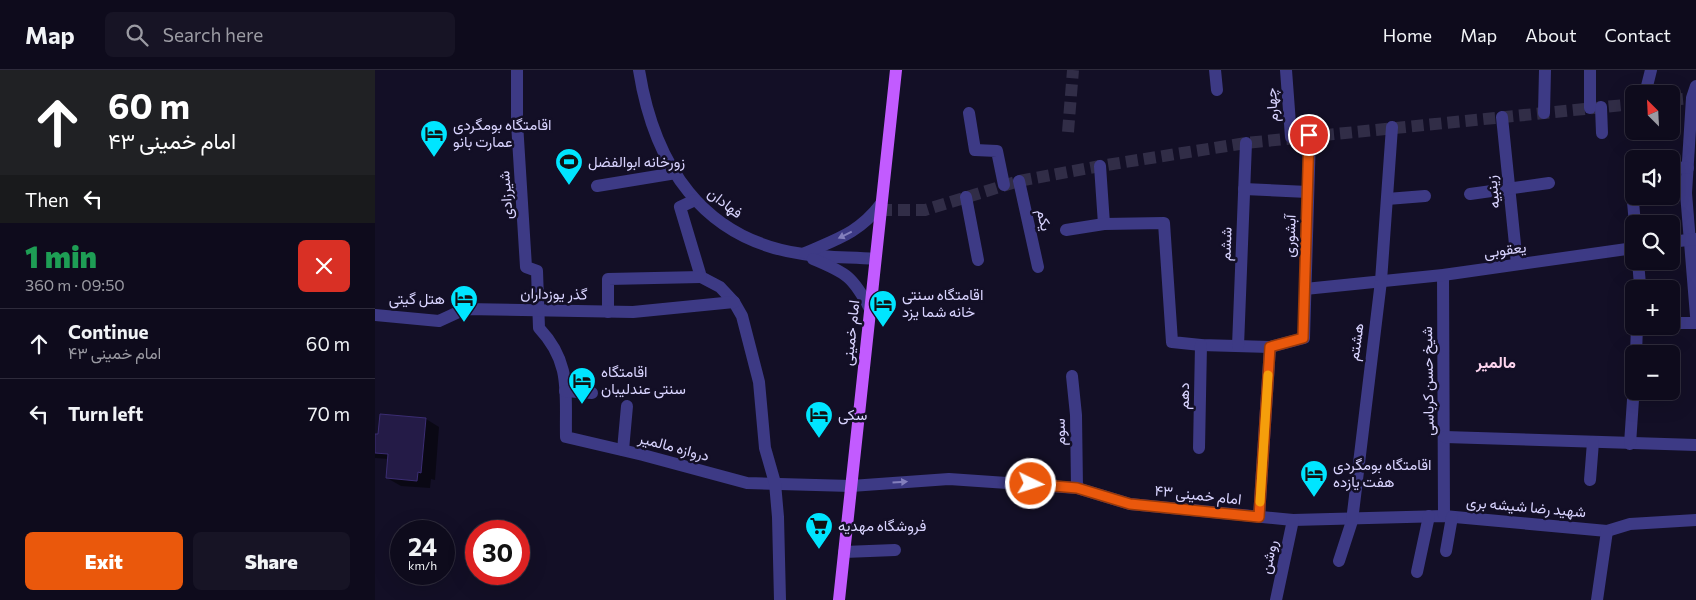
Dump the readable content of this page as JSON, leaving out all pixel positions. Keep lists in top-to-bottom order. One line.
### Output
{"streets":{"main road":["امام خمینی"],"street":["چهارم","زینبیه","شیرزادی","فهادان","یکم","آبشوری","ششم","یعقوبی","گذر يوزداران","هشتم","شیخ حسن کرباسی","دهم","سوم","دروازه مالمیر","امام خمینی ۴۳","شهید رضا شیشه بری","روشن"]},"crossings":[["زینبیه","یعقوبی"],["شیرزادی","گذر يوزداران"],["فهادان","امام خمینی"],["آبشوری","یعقوبی"],["یعقوبی","هشتم"],["یعقوبی","شیخ حسن کرباسی"],["امام خمینی","دروازه مالمیر"],["امام خمینی","امام خمینی ۴۳"],["هشتم","امام خمینی ۴۳"],["هشتم","شهید رضا شیشه بری"],["شیخ حسن کرباسی","شهید رضا شیشه بری"],["سوم","امام خمینی ۴۳"],["دروازه مالمیر","امام خمینی ۴۳"],["امام خمینی ۴۳","شهید رضا شیشه بری"],["امام خمینی ۴۳","روشن"]],"one_way":["امام خمینی ۴۳"],"districts":["مالمیر"],"places":{"hotel":["اقامتگاه بومگردی عمارت بانو","هتل گیتی","اقامتگاه سنتی خانه شما یزد","اقامتگاه سنتی عندلیبان","سکی","اقامتگاه بومگردی هفت یازده"],"sports":["زورخانه ابوالفضل"],"supermarket":["فروشگاه مهدیه"]},"north":"top left","page":{"header":"Map","search":"Search here","nav":["Home","Map","About","Contact"],"turn":["60 m","امام خمینی ۴۳"],"map_buttons":["+","−"],"then":"Then","heading":["1 min","360 m · 09:50"],"list":[{"name":"Continue","note":"امام خمینی ۴۳","value":"60 m"},{"name":"Turn left","value":"70 m"}],"speed":"24 km/h","limit":"30","buttons":["Exit","Share"]}}
